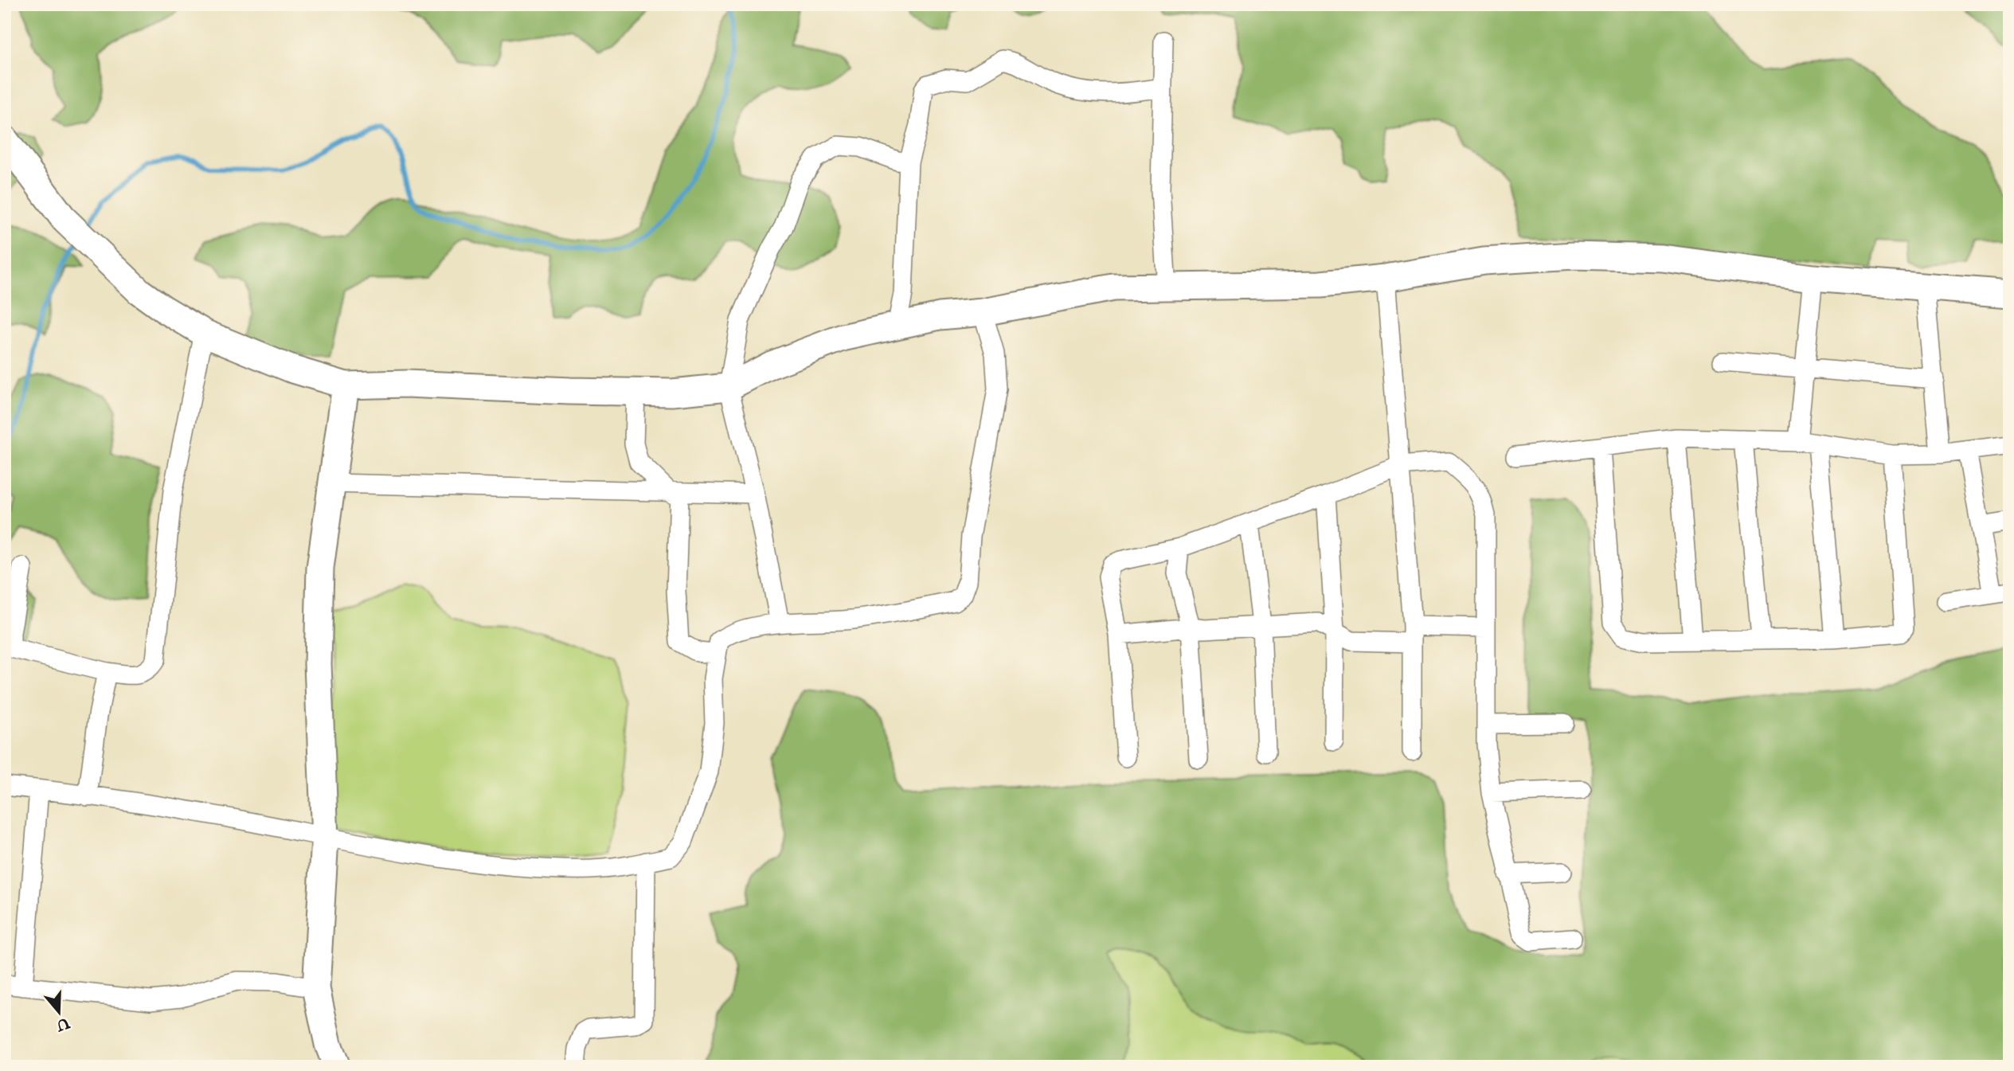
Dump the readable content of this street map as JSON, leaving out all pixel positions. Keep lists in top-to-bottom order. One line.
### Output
{"north":"bottom"}
